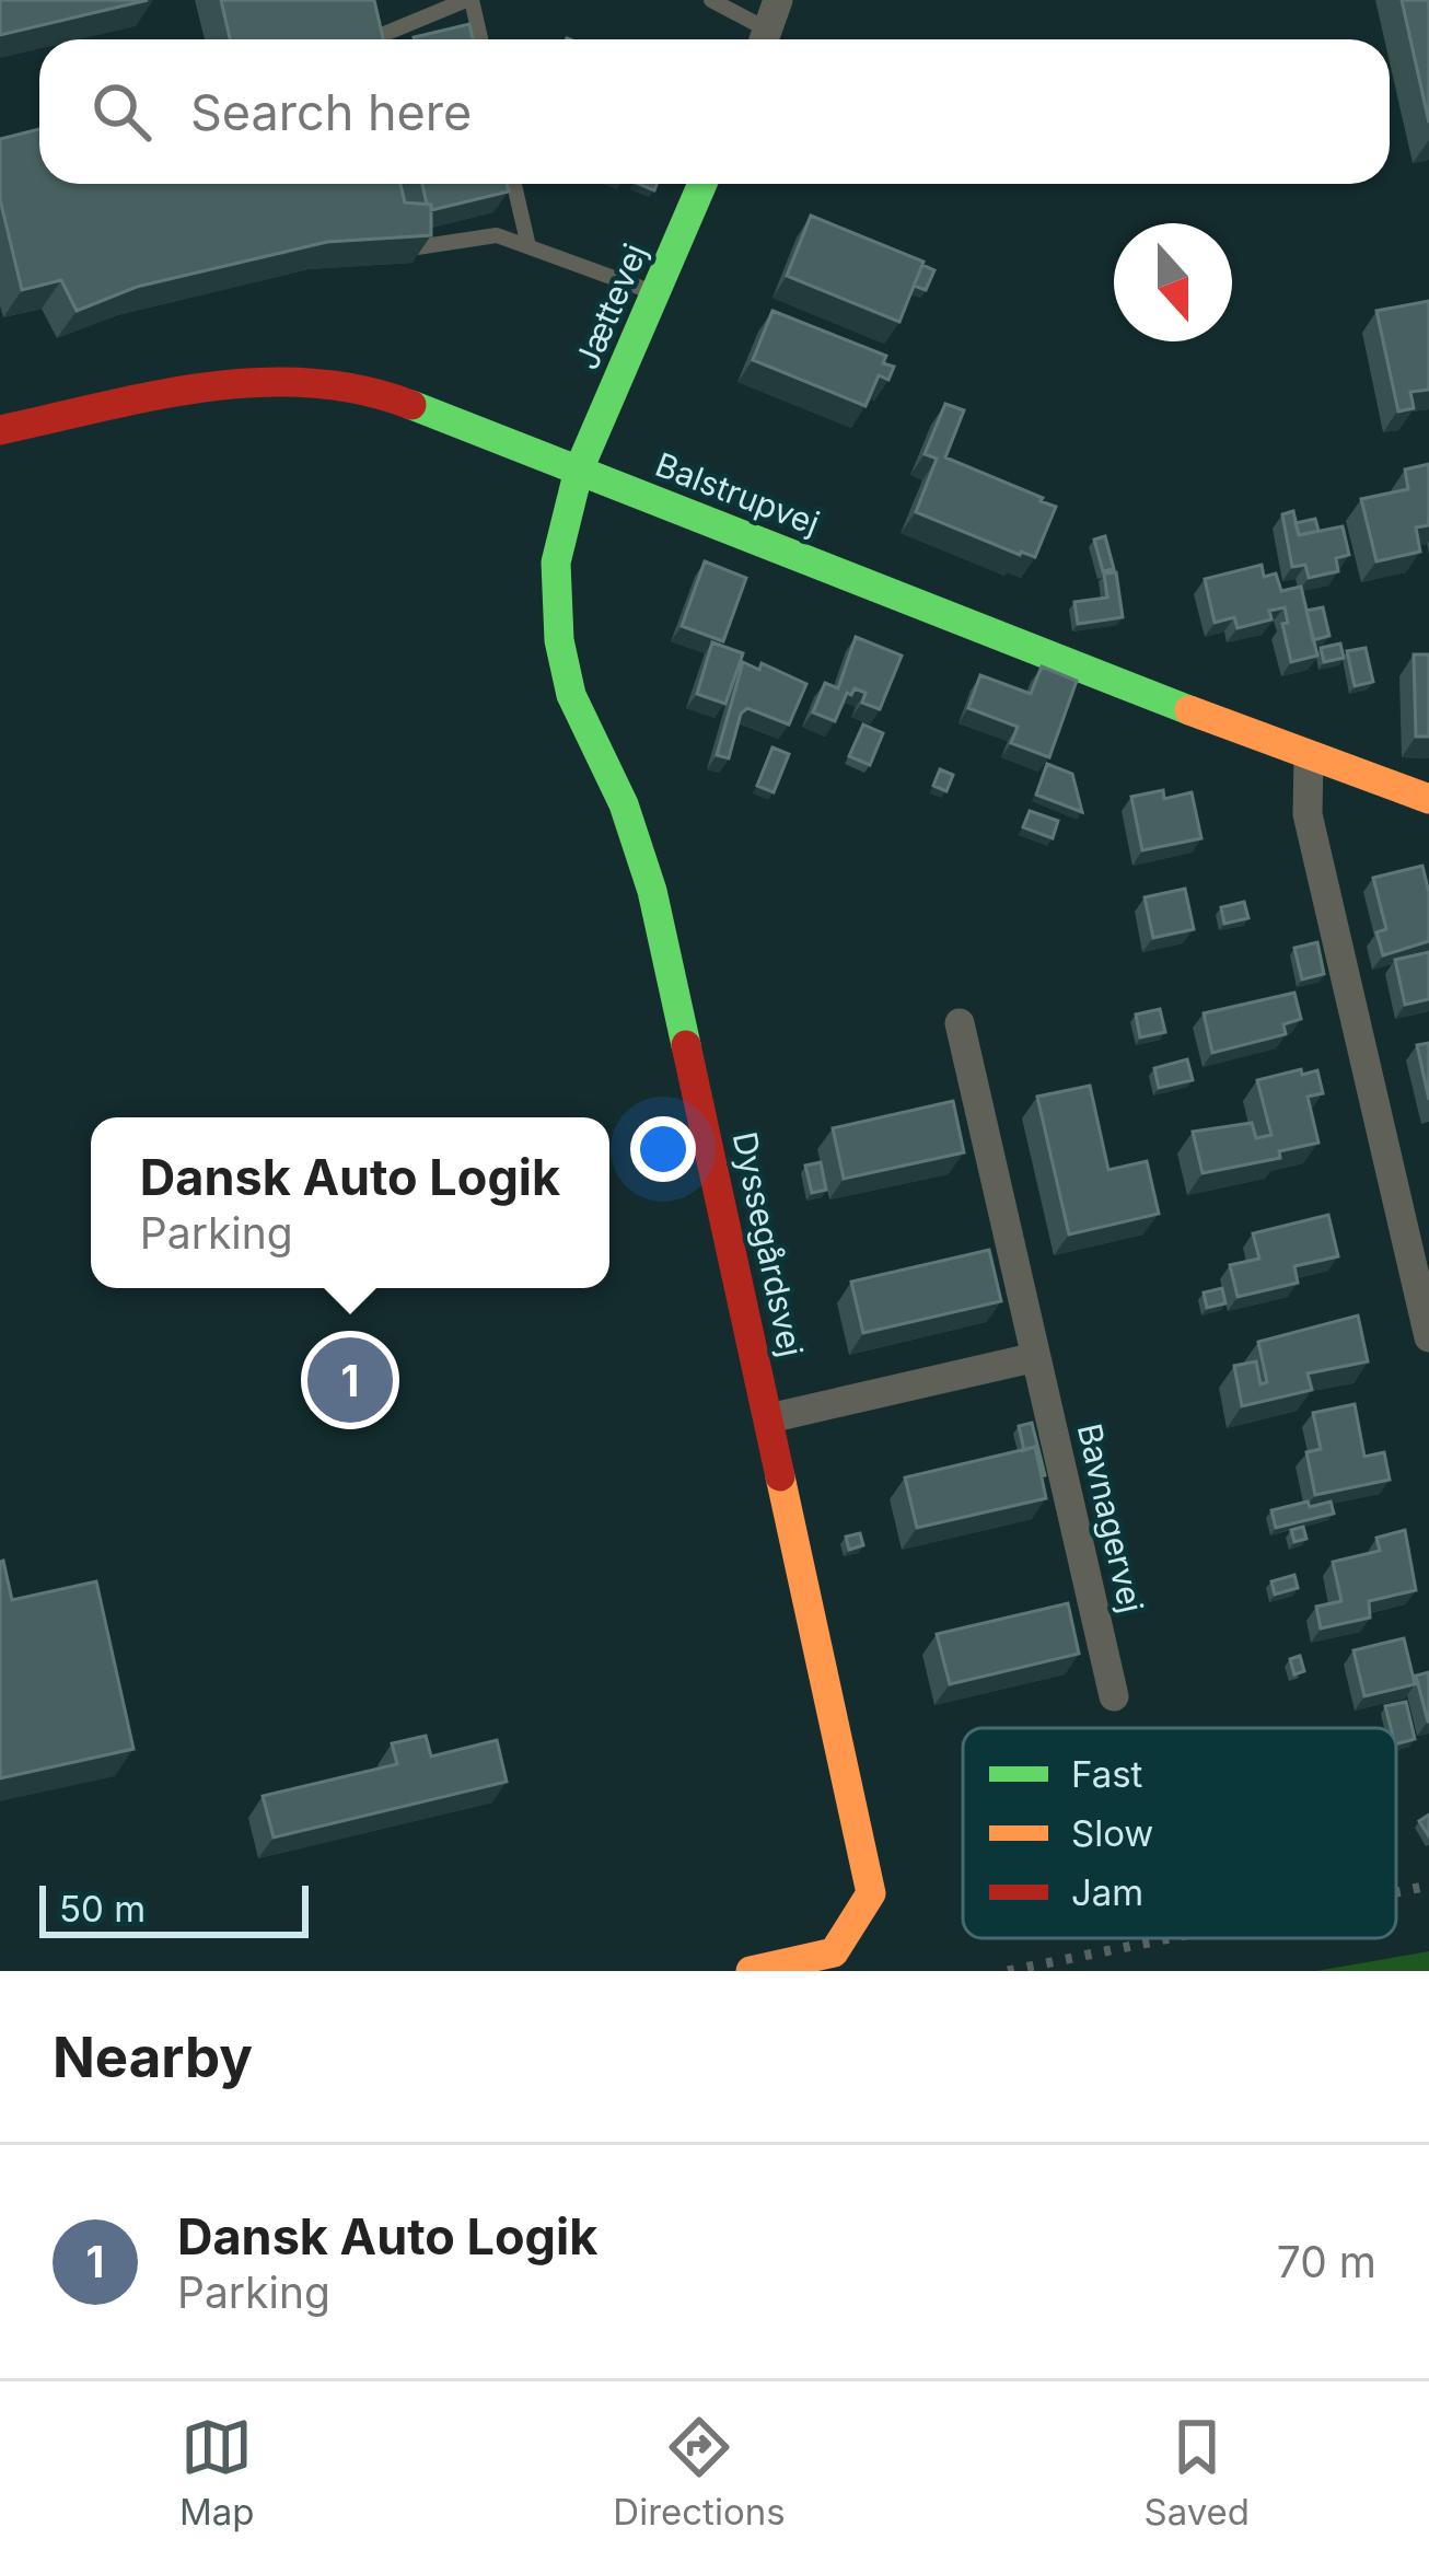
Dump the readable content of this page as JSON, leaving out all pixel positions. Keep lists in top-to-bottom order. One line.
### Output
{"streets":{"street":["Jættevej","Balstrupvej","Dyssegårdsvej","Bavnagervej"]},"crossings":[["Jættevej","Balstrupvej"],["Jættevej","Dyssegårdsvej"],["Balstrupvej","Dyssegårdsvej"]],"legend":["Fast","Slow","Jam"],"scale_bar":"50 m","north":"bottom","page":{"search":"Search here","popup":["Dansk Auto Logik","Parking"],"pins":"1","scale":"50 m","heading":"Nearby","list":[{"mark":"1","name":"Dansk Auto Logik","note":"Parking","value":"70 m"}],"nav":["Map","Directions","Saved"]}}
